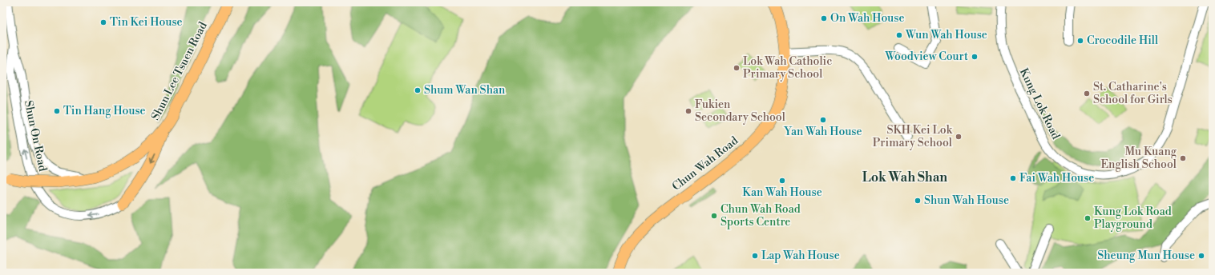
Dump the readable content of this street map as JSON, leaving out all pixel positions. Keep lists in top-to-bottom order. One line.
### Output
{"streets":{"main road":["Shun Lee Tsuen Road","Chun Wah Road"],"street":["Kung Lok Road","Shun On Road"]},"crossings":[["Shun Lee Tsuen Road","Shun On Road"]],"districts":["Lok Wah Shan"],"places":["On Wah House","Tin Kei House","Wun Wah House","Crocodile Hill","Woodview Court","Lok Wah Catholic Primary School","Shum Wan Shan","St. Catharine's School for Girls","Tin Hang House","Fukien Secondary School","Yan Wah House","SKH Kei Lok Primary School","Mu Kuang English School","Fai Wah House","Kan Wah House","Shun Wah House","Chun Wah Road Sports Centre","Kung Lok Road Playground","Lap Wah House","Sheung Mun House"]}
